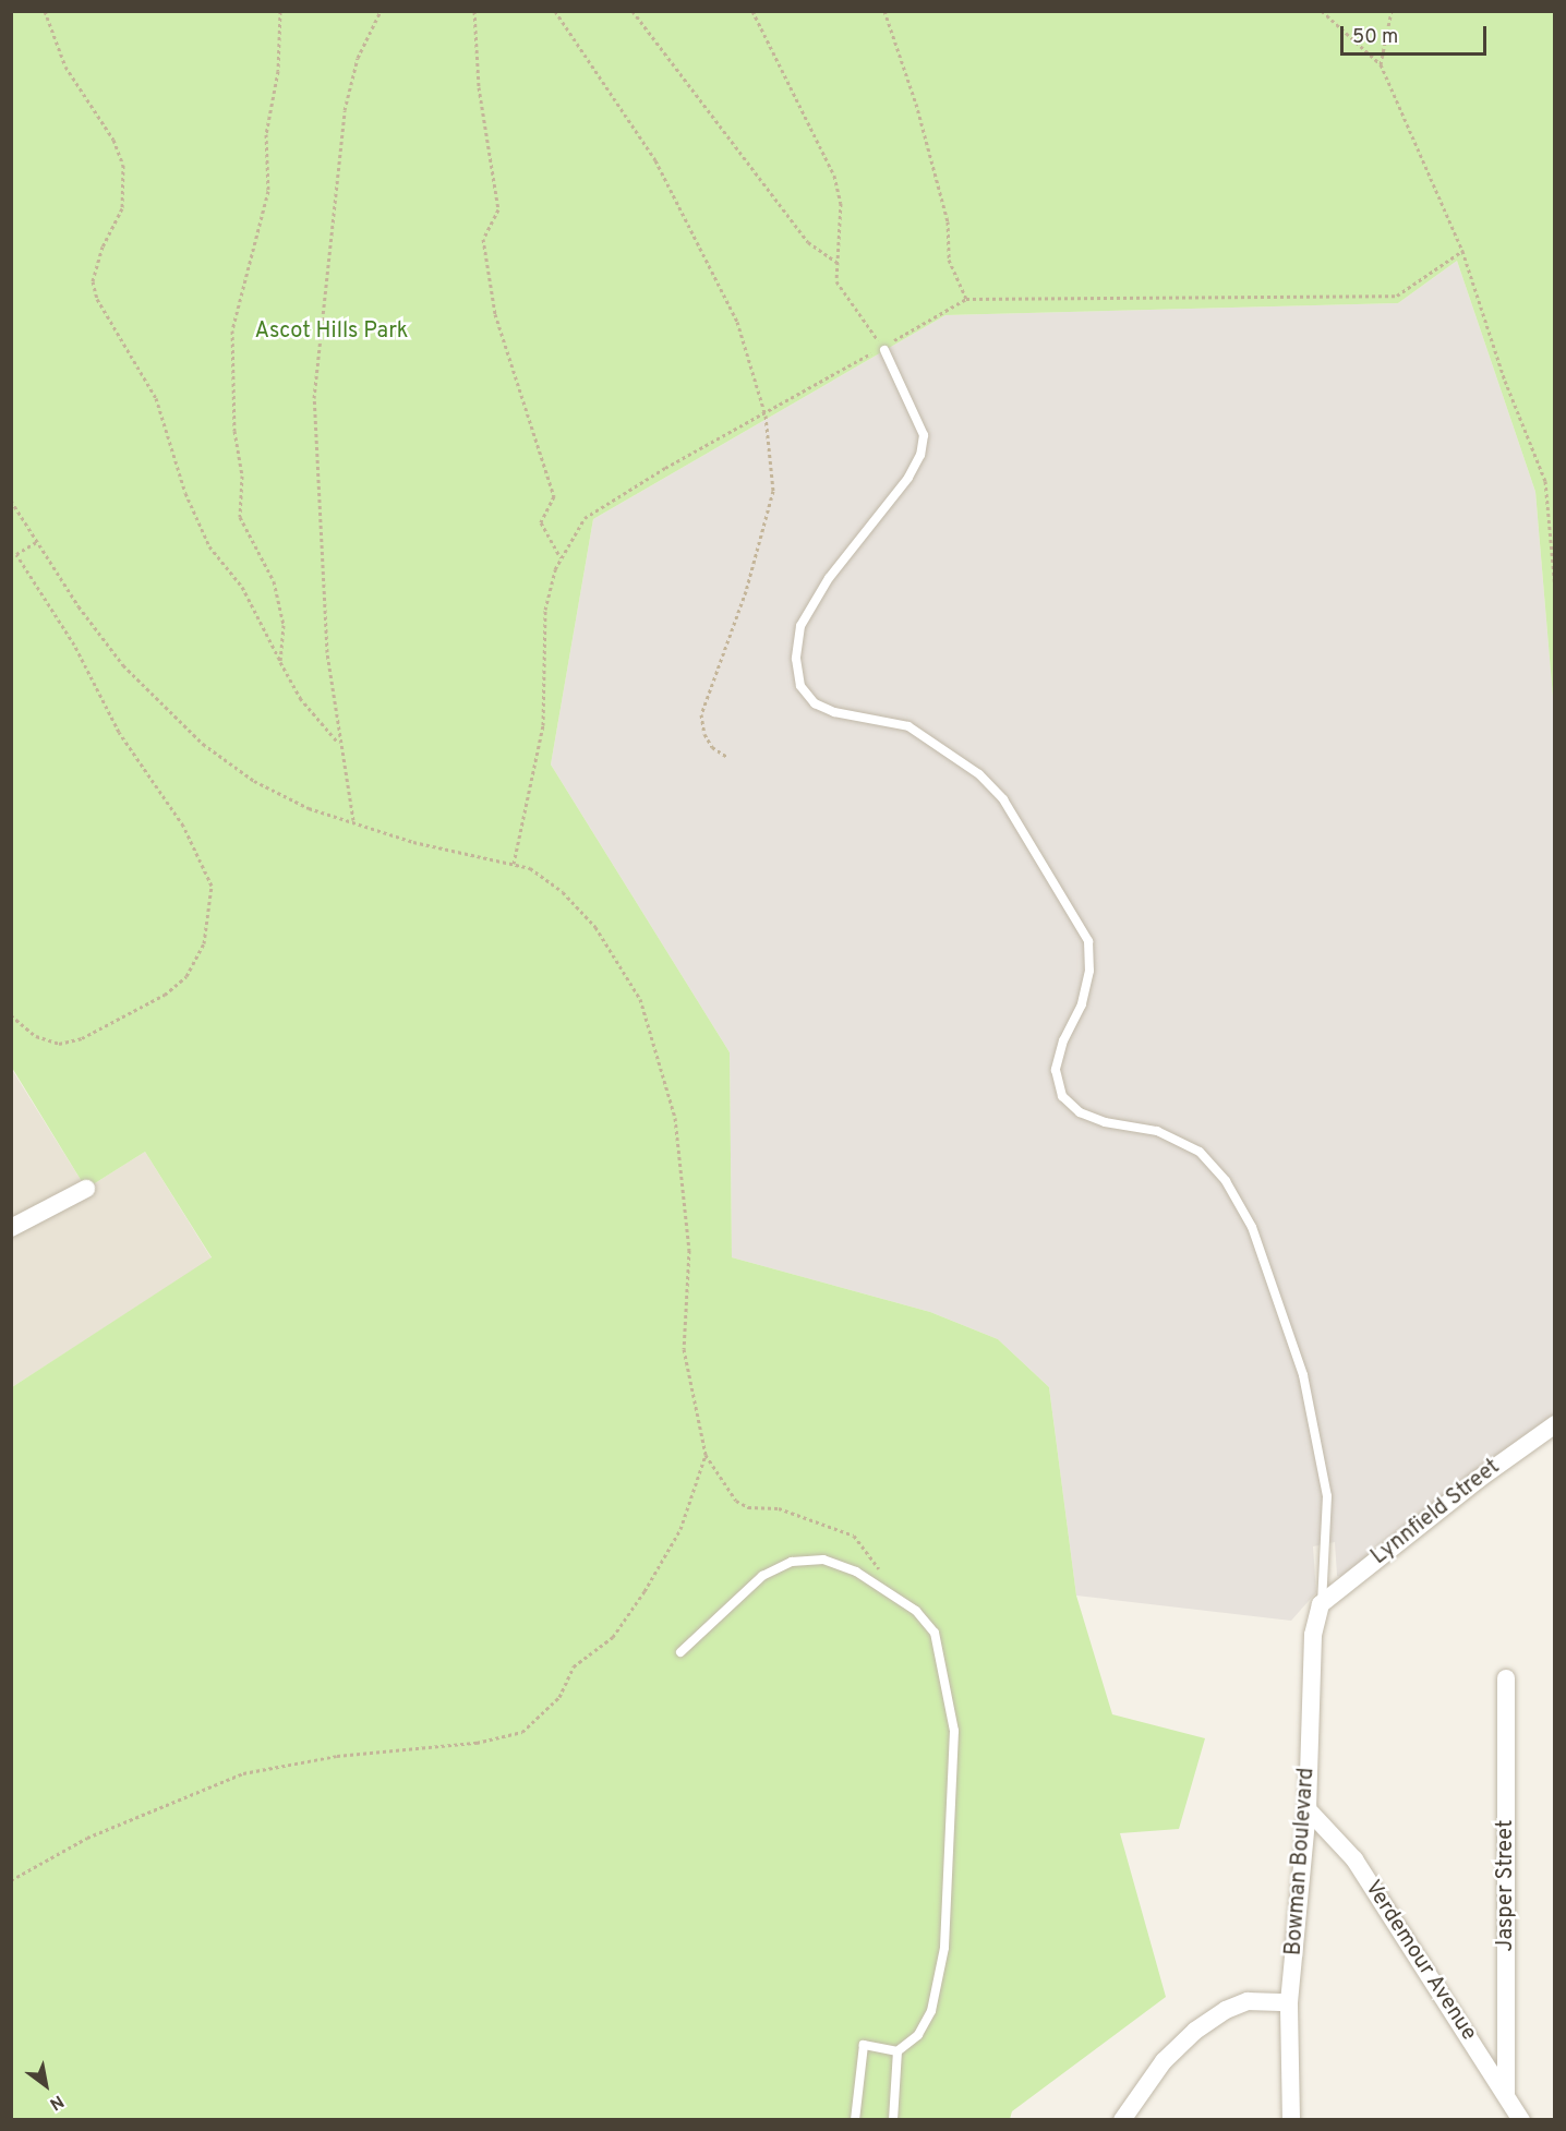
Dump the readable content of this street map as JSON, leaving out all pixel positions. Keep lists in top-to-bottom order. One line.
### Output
{"streets":{"street":["Lynnfield Street","Bowman Boulevard","Jasper Street","Verdemour Avenue"]},"crossings":[["Lynnfield Street","Bowman Boulevard"],["Bowman Boulevard","Verdemour Avenue"],["Jasper Street","Verdemour Avenue"]],"parks":["Ascot Hills Park"],"scale_bar":"50 m","north":"bottom right"}
